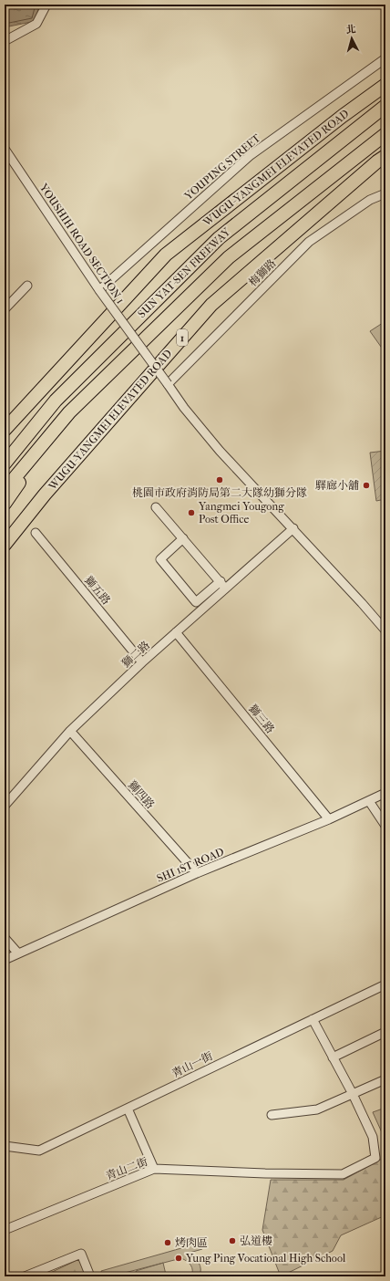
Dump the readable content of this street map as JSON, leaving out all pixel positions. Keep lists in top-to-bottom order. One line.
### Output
{"streets":{"highway":["WUGU-YANGMEI ELEVATED ROAD","SUN YAT-SEN FREEWAY","1"],"street":["YOUPING STREET","YOUSHIH ROAD SECTION 1","梅獅路","獅五路","獅二路","獅三路","獅四路","SHI 1ST ROAD","青山一街","青山二街"]},"crossings":[["YOUPING STREET","YOUSHIH ROAD SECTION 1"],["YOUSHIH ROAD SECTION 1","梅獅路"],["YOUSHIH ROAD SECTION 1","獅二路"],["獅五路","獅二路"],["獅二路","獅三路"],["獅二路","獅四路"],["獅三路","SHI 1ST ROAD"],["獅四路","SHI 1ST ROAD"]],"places":["桃園市政府消防局第二大隊幼獅分隊","驛廊小舖","Yangmei Yougong Post Office","弘道樓","烤肉區","Yung Ping Vocational High School"],"north":"top"}
